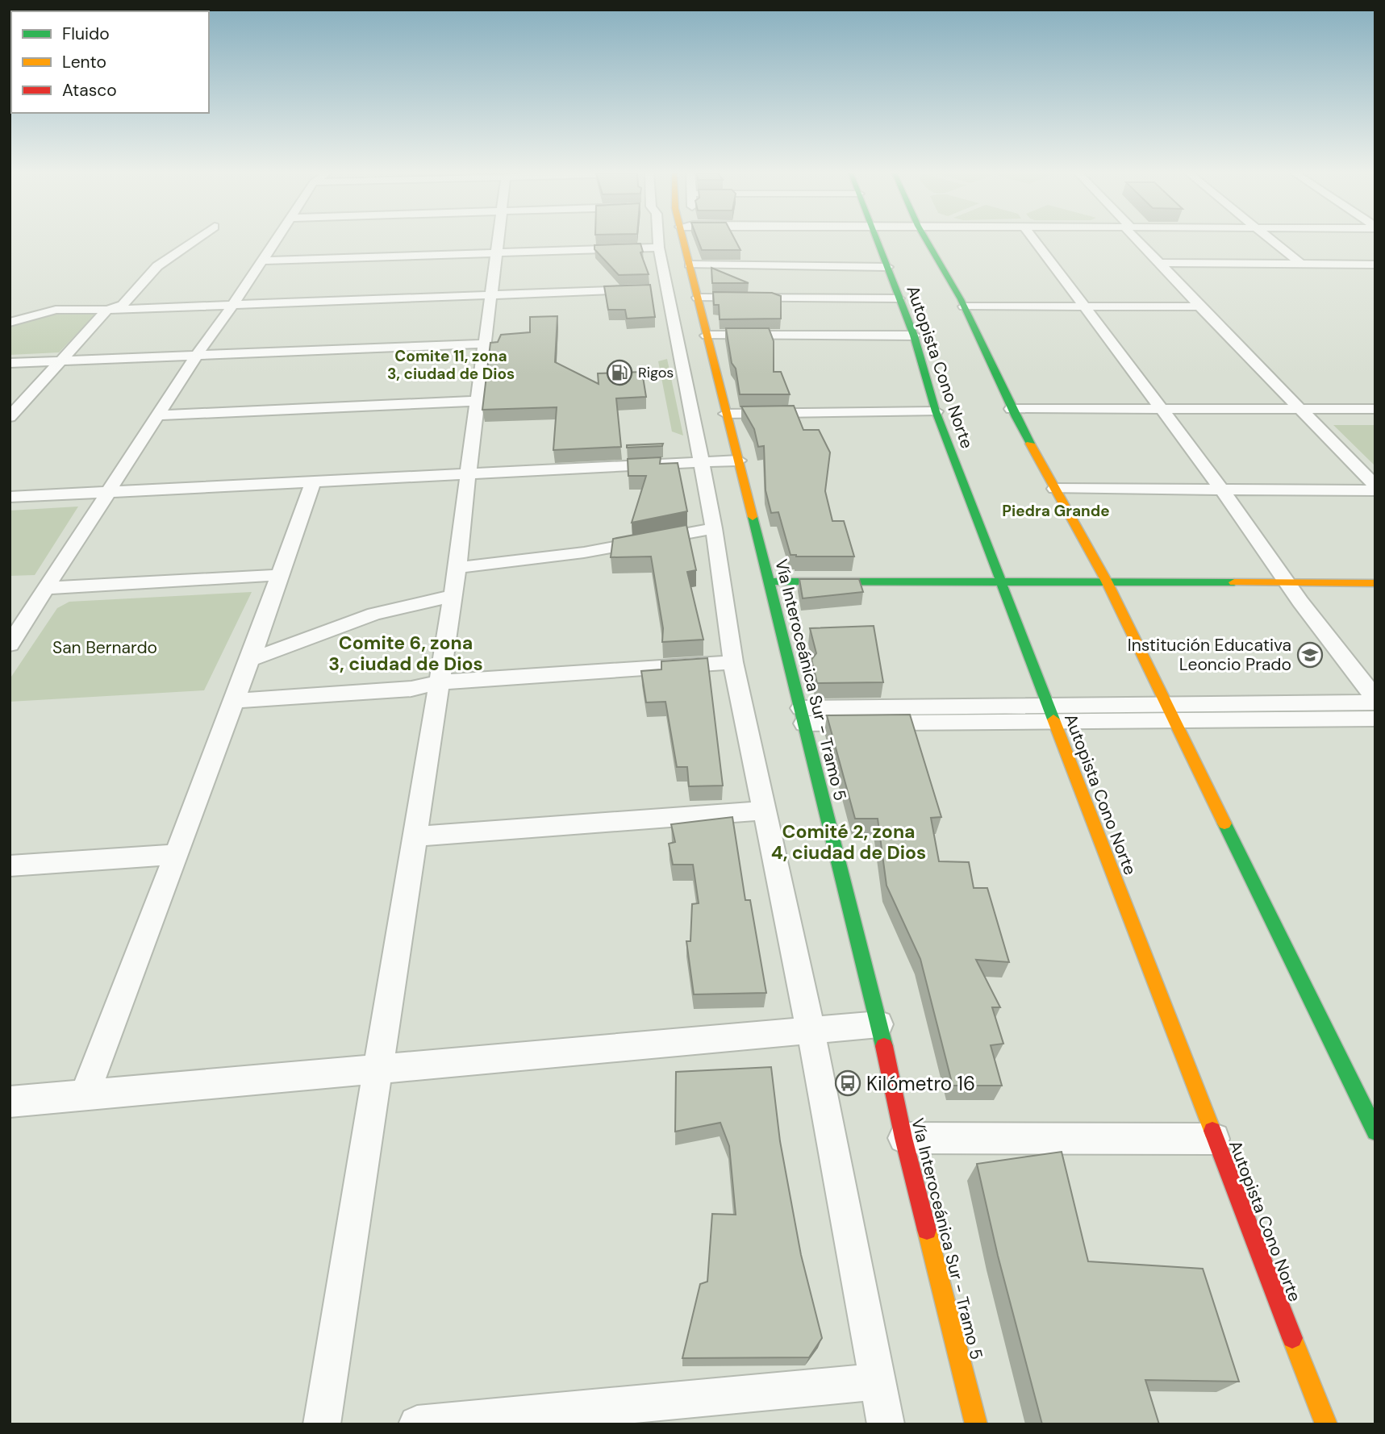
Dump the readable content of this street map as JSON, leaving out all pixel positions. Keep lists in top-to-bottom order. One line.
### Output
{"streets":{"main road":["Autopista Cono Norte","Vía Interoceánica Sur - Tramo 5"]},"districts":["Comite 11, zona 3, ciudad de Dios","Piedra Grande","Comite 6, zona 3, ciudad de Dios","Comité 2, zona 4, ciudad de Dios"],"parks":["San Bernardo"],"places":{"fuel station":["Rigos"],"school or university":["Institución Educativa Leoncio Prado"],"bus stop":["Kilómetro 16"]},"legend":["Fluido","Lento","Atasco"]}
